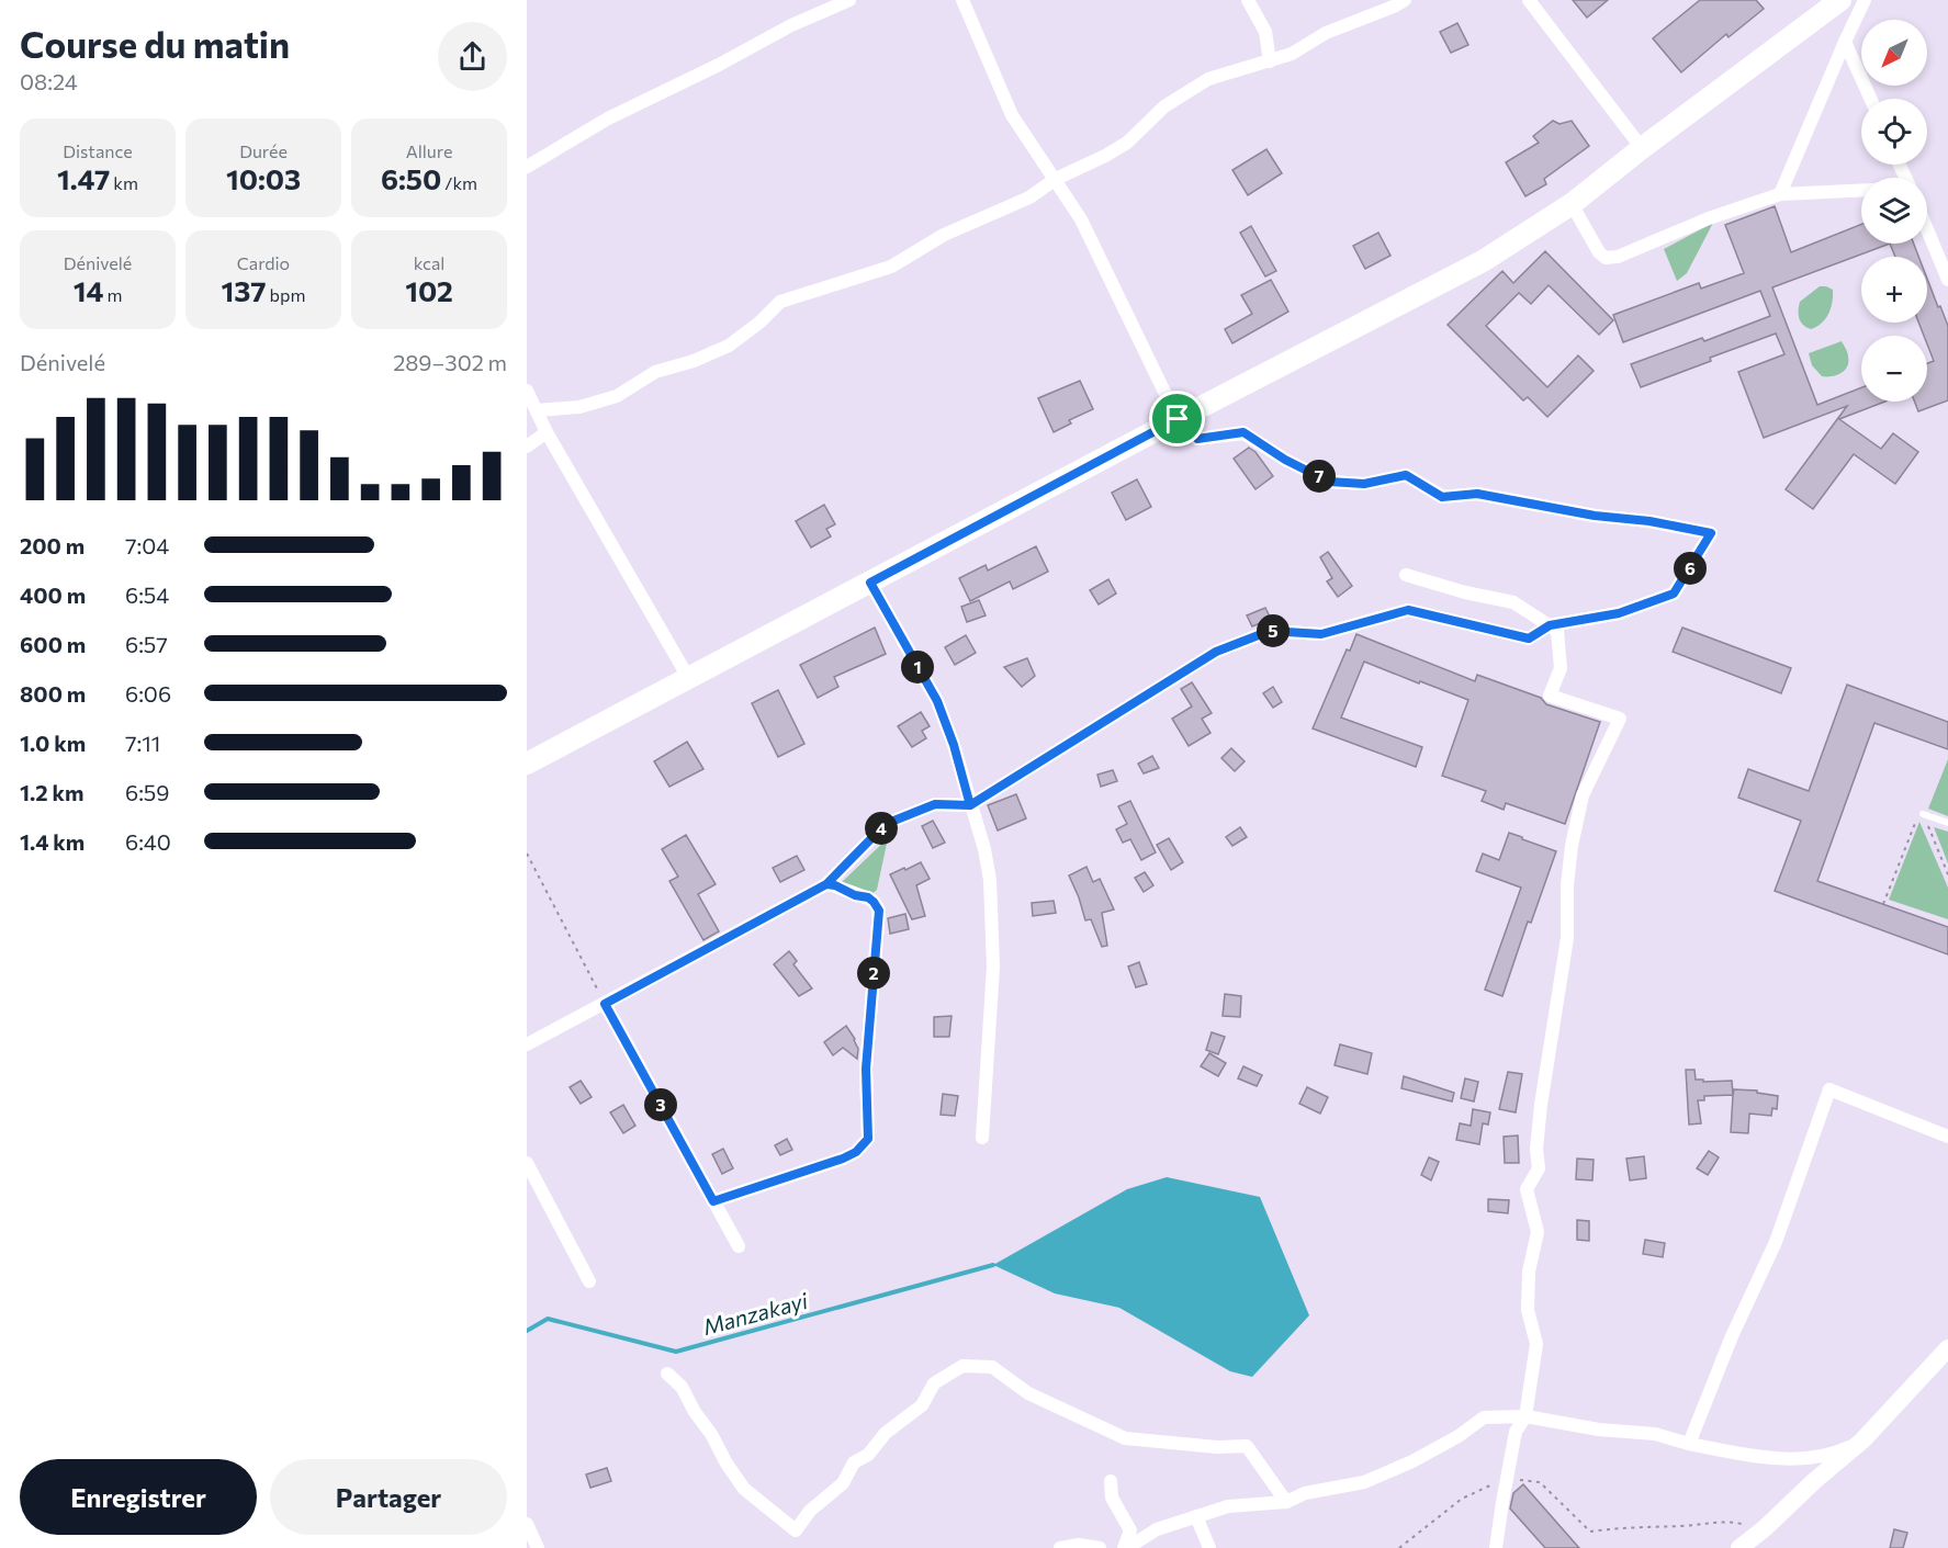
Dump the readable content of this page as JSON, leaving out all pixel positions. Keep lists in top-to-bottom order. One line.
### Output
{"water":["Manzakayi"],"north":"bottom left","page":{"heading":["Course du matin","08:24"],"map_buttons":["+","−"],"stats":[["Distance","1.47 km"],["Durée","10:03"],["Allure","6:50 /km"],["Dénivelé","14 m"],["Cardio","137 bpm"],["kcal","102"]],"chart":["Dénivelé","289–302 m"],"pins":["7","6","5","1","4","2","3"],"list":[{"name":"200 m","note":"7:04"},{"name":"400 m","note":"6:54"},{"name":"600 m","note":"6:57"},{"name":"800 m","note":"6:06"},{"name":"1.0 km","note":"7:11"},{"name":"1.2 km","note":"6:59"},{"name":"1.4 km","note":"6:40"}],"buttons":["Enregistrer","Partager"]}}
